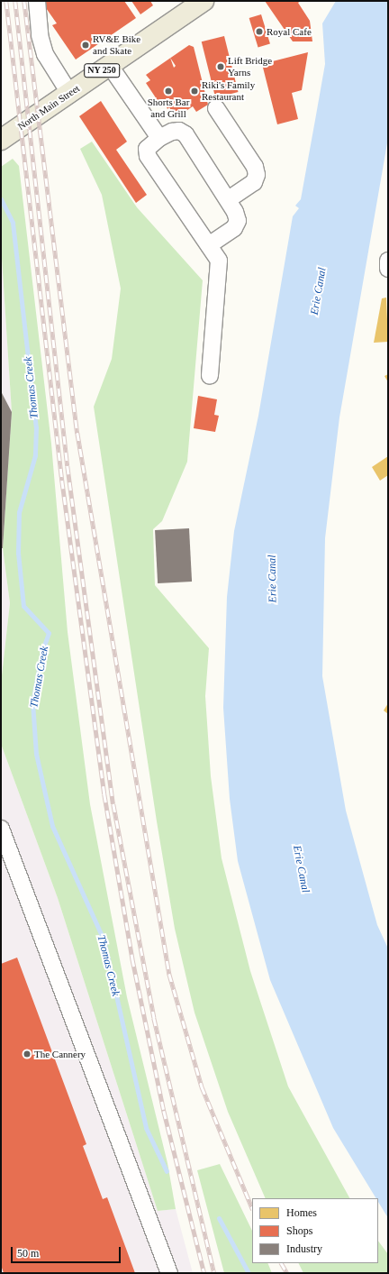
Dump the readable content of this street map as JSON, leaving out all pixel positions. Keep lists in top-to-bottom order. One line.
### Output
{"streets":{"main road":["NY 250","North Main Street"]},"water":["Erie Canal","Thomas Creek"],"places":["Royal Cafe","RV&E Bike and Skate","Lift Bridge Yarns","Shorts Bar and Grill","Riki's Family Restaurant","The Cannery"],"legend":["Homes","Shops","Industry"],"scale_bar":"50 m"}
